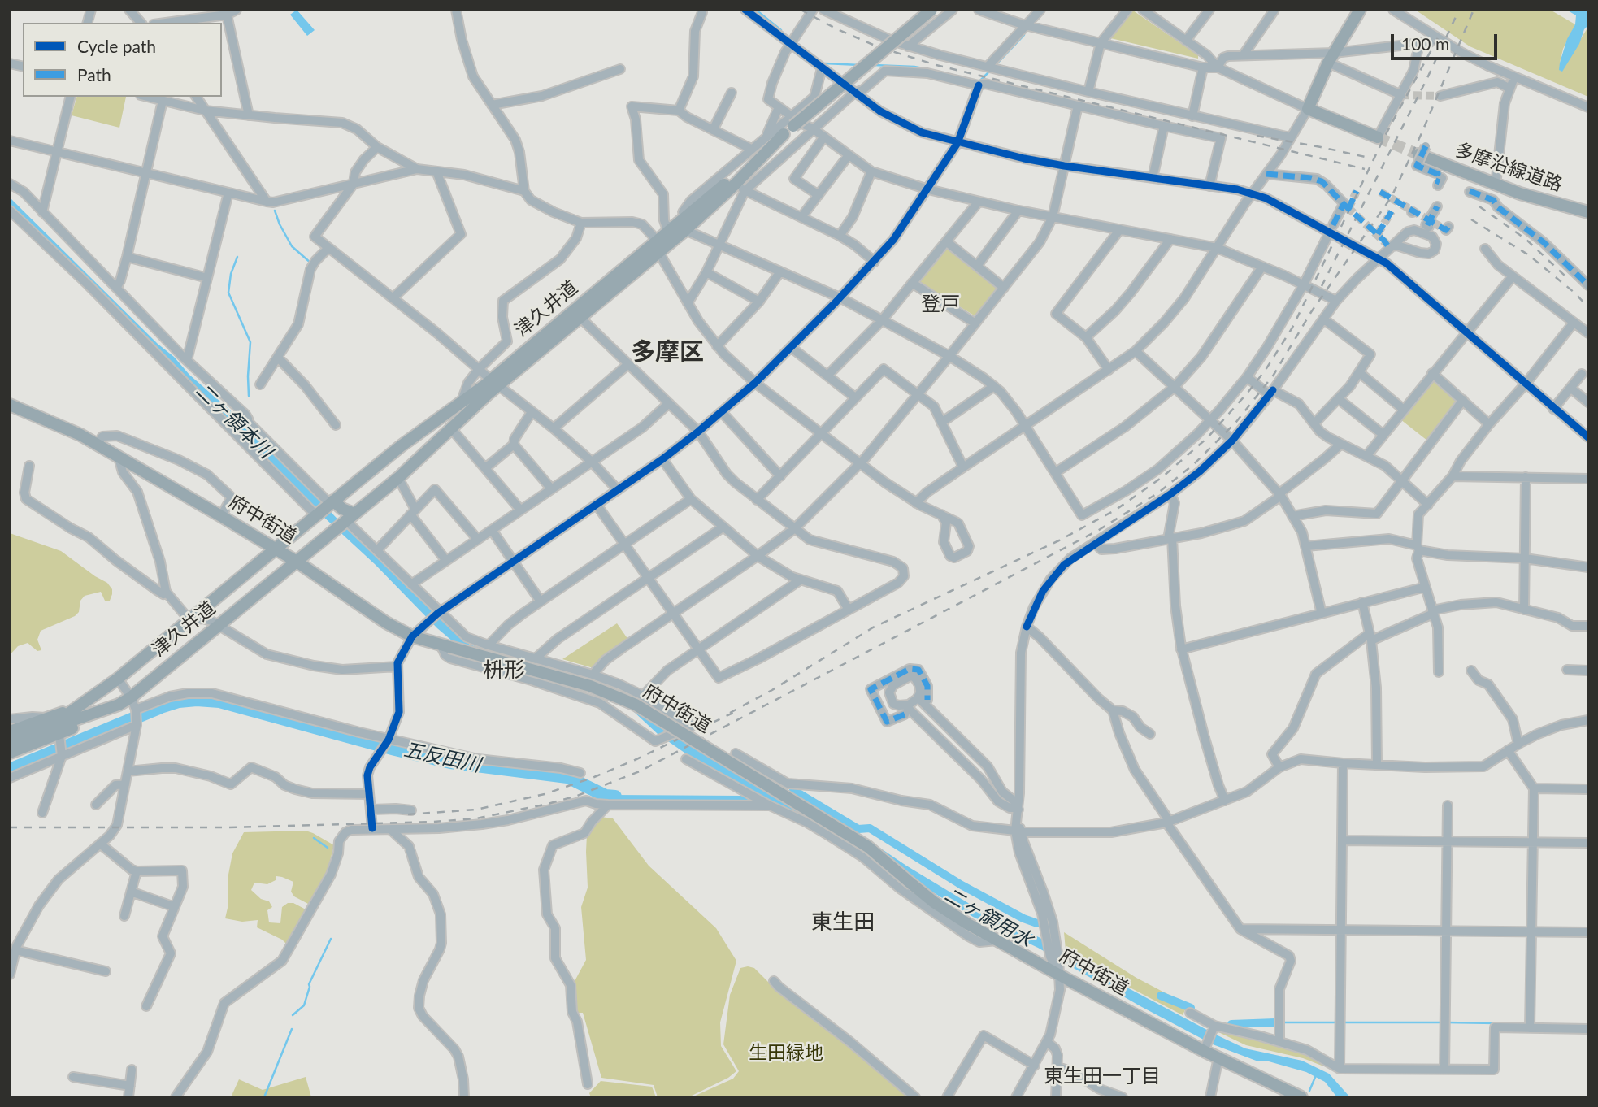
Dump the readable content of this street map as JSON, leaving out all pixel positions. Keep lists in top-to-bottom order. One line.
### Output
{"streets":{"main road":["多摩沿線道路","津久井道","府中街道"]},"crossings":[["津久井道","府中街道"]],"districts":["登戸","多摩区","枡形","東生田","東生田一丁目"],"water":["二ヶ領本川","五反田川","二ヶ領用水"],"parks":["生田緑地"],"legend":["Cycle path","Path"],"scale_bar":"100 m"}
